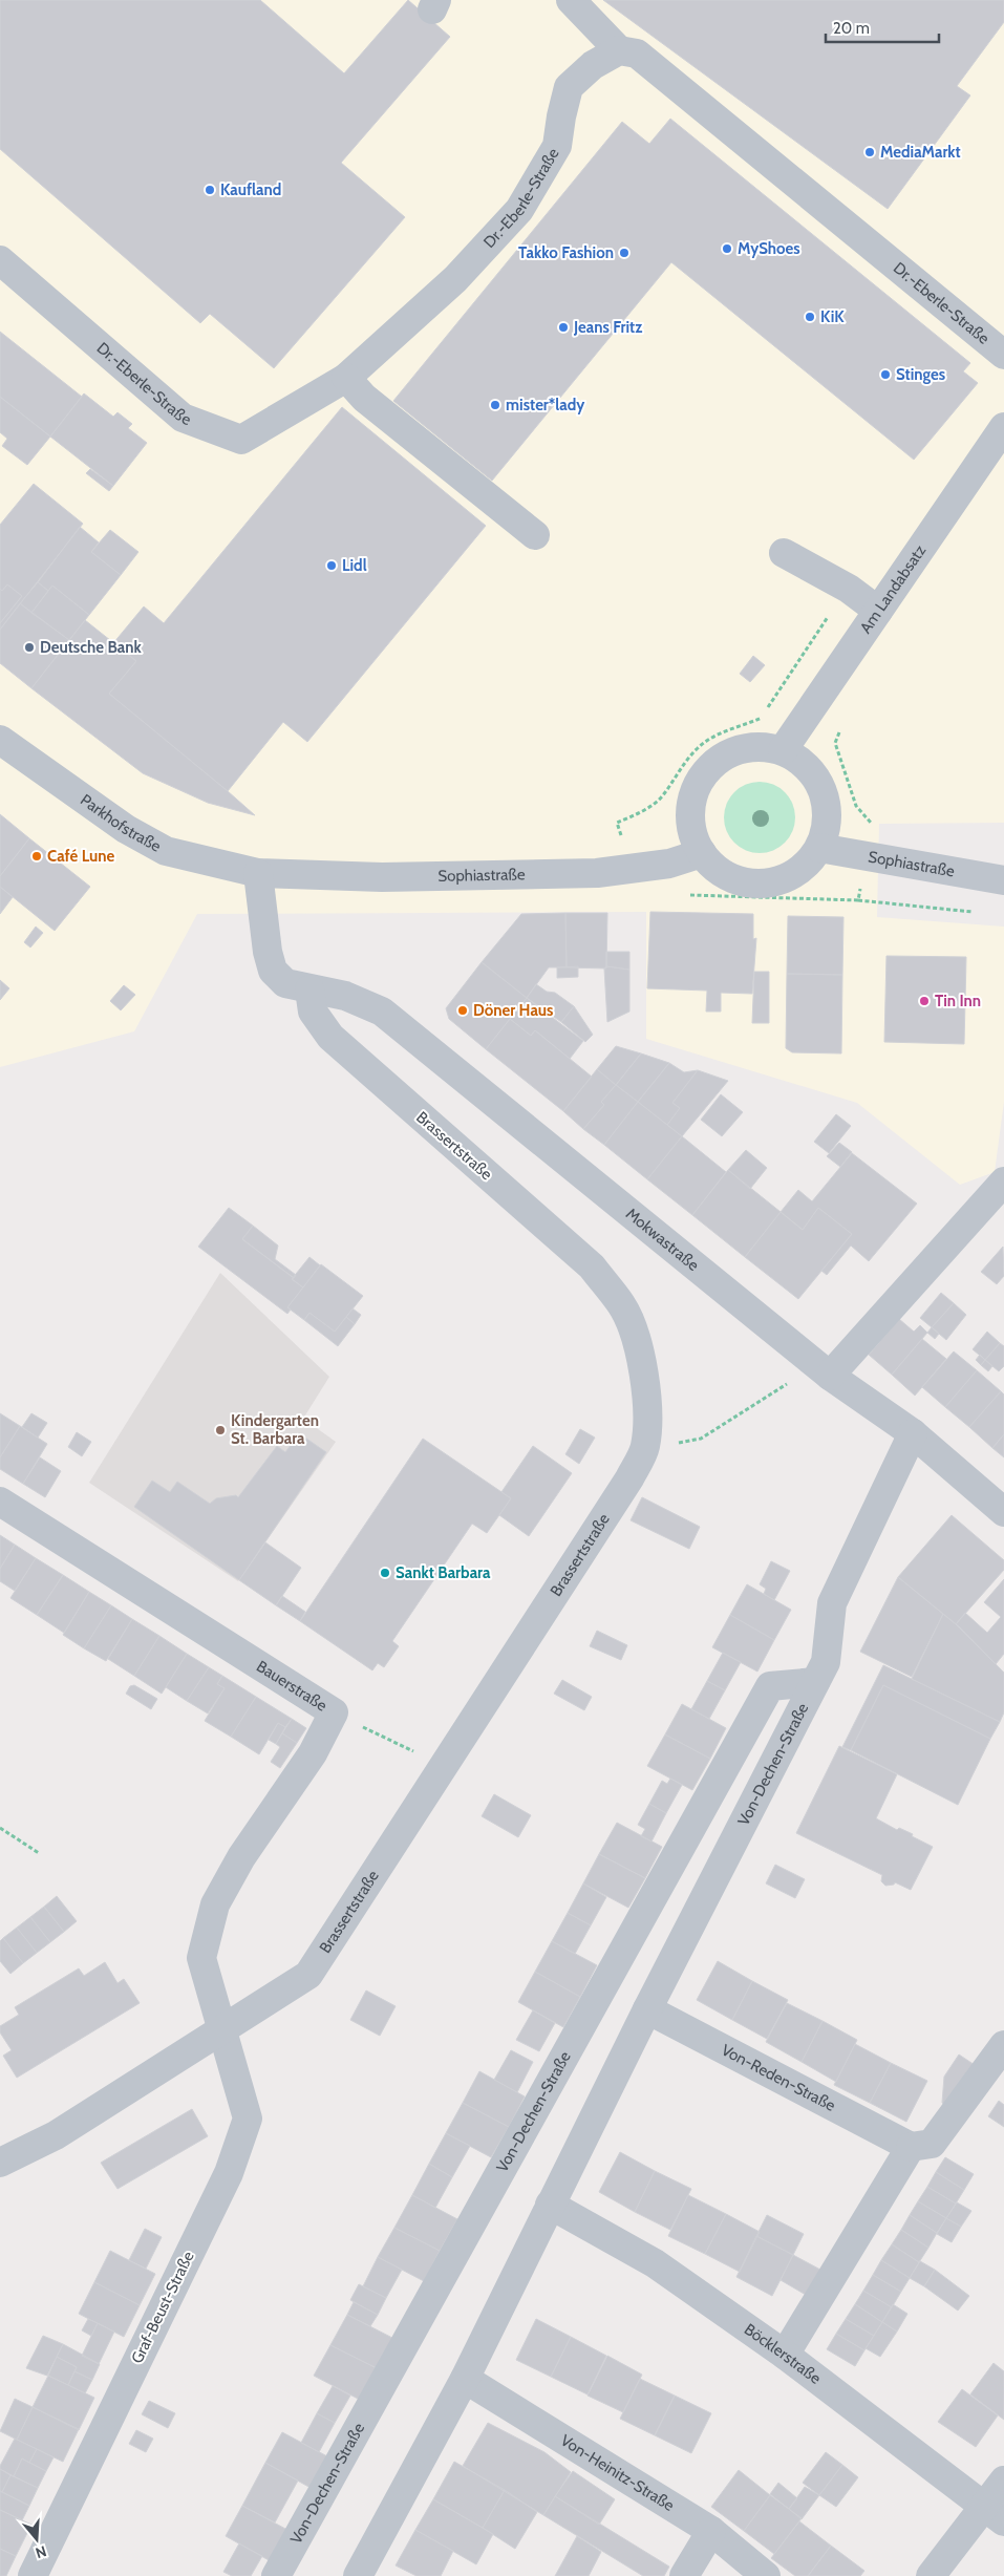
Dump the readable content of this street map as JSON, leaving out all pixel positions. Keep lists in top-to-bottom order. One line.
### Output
{"streets":{"street":["Dr.-Eberle-Straße","Am Landabsatz","Parkhofstraße","Sophiastraße","Brassertstraße","Mokwastraße","Bauerstraße","Von-Dechen-Straße","Von-Reden-Straße","Graf-Beust-Straße","Böcklerstraße","Von-Heinitz-Straße"]},"crossings":[["Am Landabsatz","Sophiastraße"],["Parkhofstraße","Sophiastraße"],["Brassertstraße","Mokwastraße"],["Brassertstraße","Bauerstraße"],["Brassertstraße","Graf-Beust-Straße"],["Mokwastraße","Von-Dechen-Straße"],["Bauerstraße","Graf-Beust-Straße"],["Von-Dechen-Straße","Von-Reden-Straße"],["Von-Dechen-Straße","Böcklerstraße"],["Von-Dechen-Straße","Von-Heinitz-Straße"]],"places":["MediaMarkt","Kaufland","MyShoes","Takko Fashion","KiK","Jeans Fritz","Stinges","mister*lady","Lidl","Deutsche Bank","Café Lune","Tin Inn","Döner Haus","Kindergarten St. Barbara","Sankt Barbara"],"scale_bar":"20 m","north":"bottom"}
